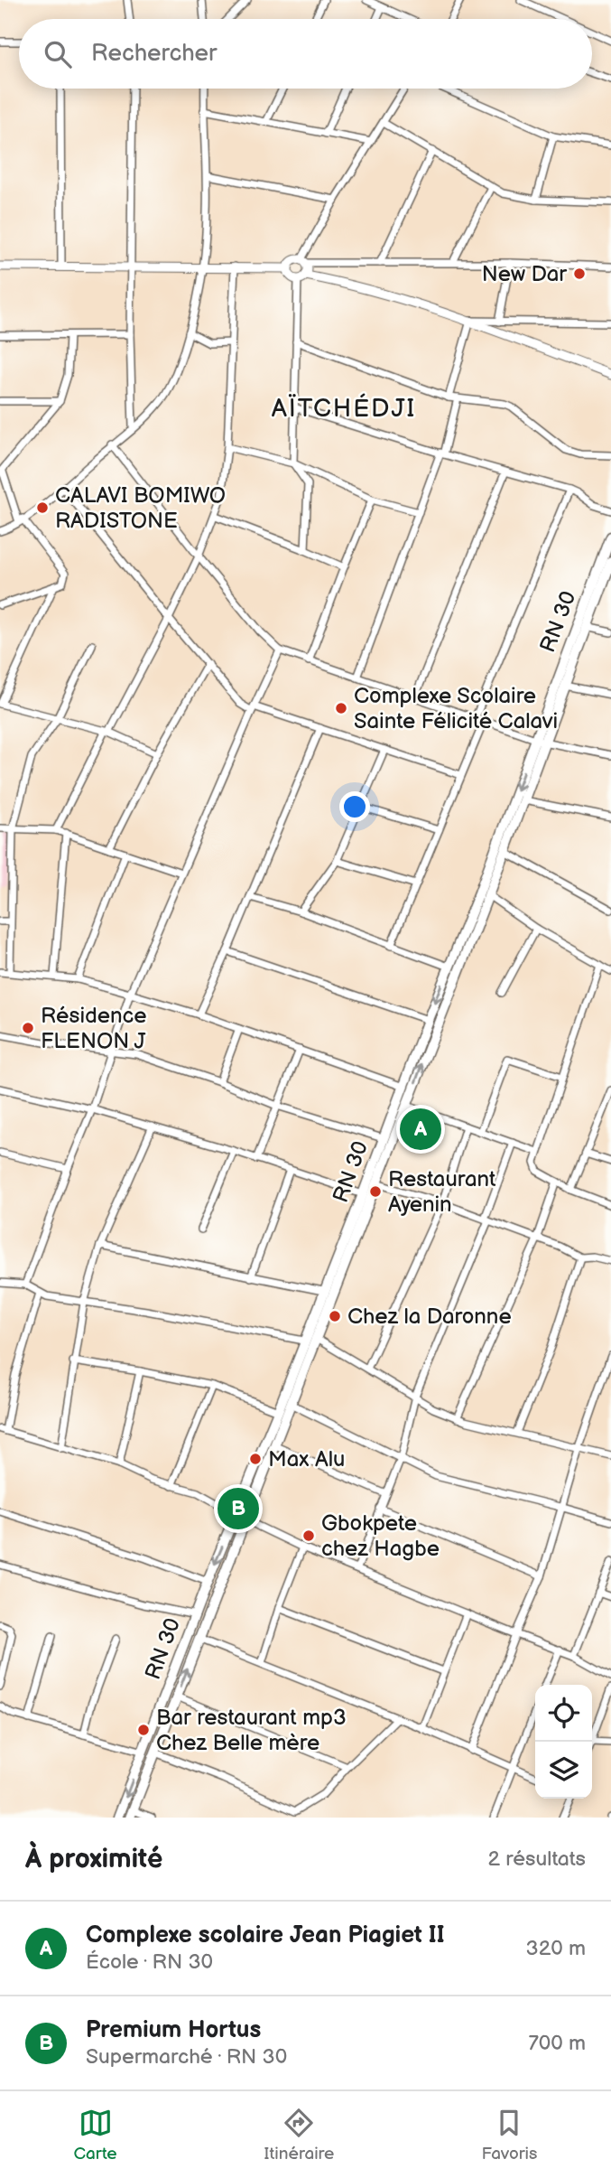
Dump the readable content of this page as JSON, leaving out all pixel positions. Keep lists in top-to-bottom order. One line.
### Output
{"streets":{"main road":["RN 30"]},"districts":["AÏTCHÉDJI"],"places":["New Dar","CALAVI BOMIWO RADISTONE","Complexe Scolaire Sainte Félicité Calavi","Résidence FLENON J","Restaurant Ayenin","Chez la Daronne","Max Alu","Gbokpete chez Hagbe","Bar restaurant mp3 Chez Belle mère"],"page":{"search":"Rechercher","pins":["A","B"],"heading":["À proximité","2 résultats"],"list":[{"mark":"A","name":"Complexe scolaire Jean Piagiet II","note":"École · RN 30","value":"320 m"},{"mark":"B","name":"Premium Hortus","note":"Supermarché · RN 30","value":"700 m"}],"nav":["Carte","Itinéraire","Favoris"]}}
